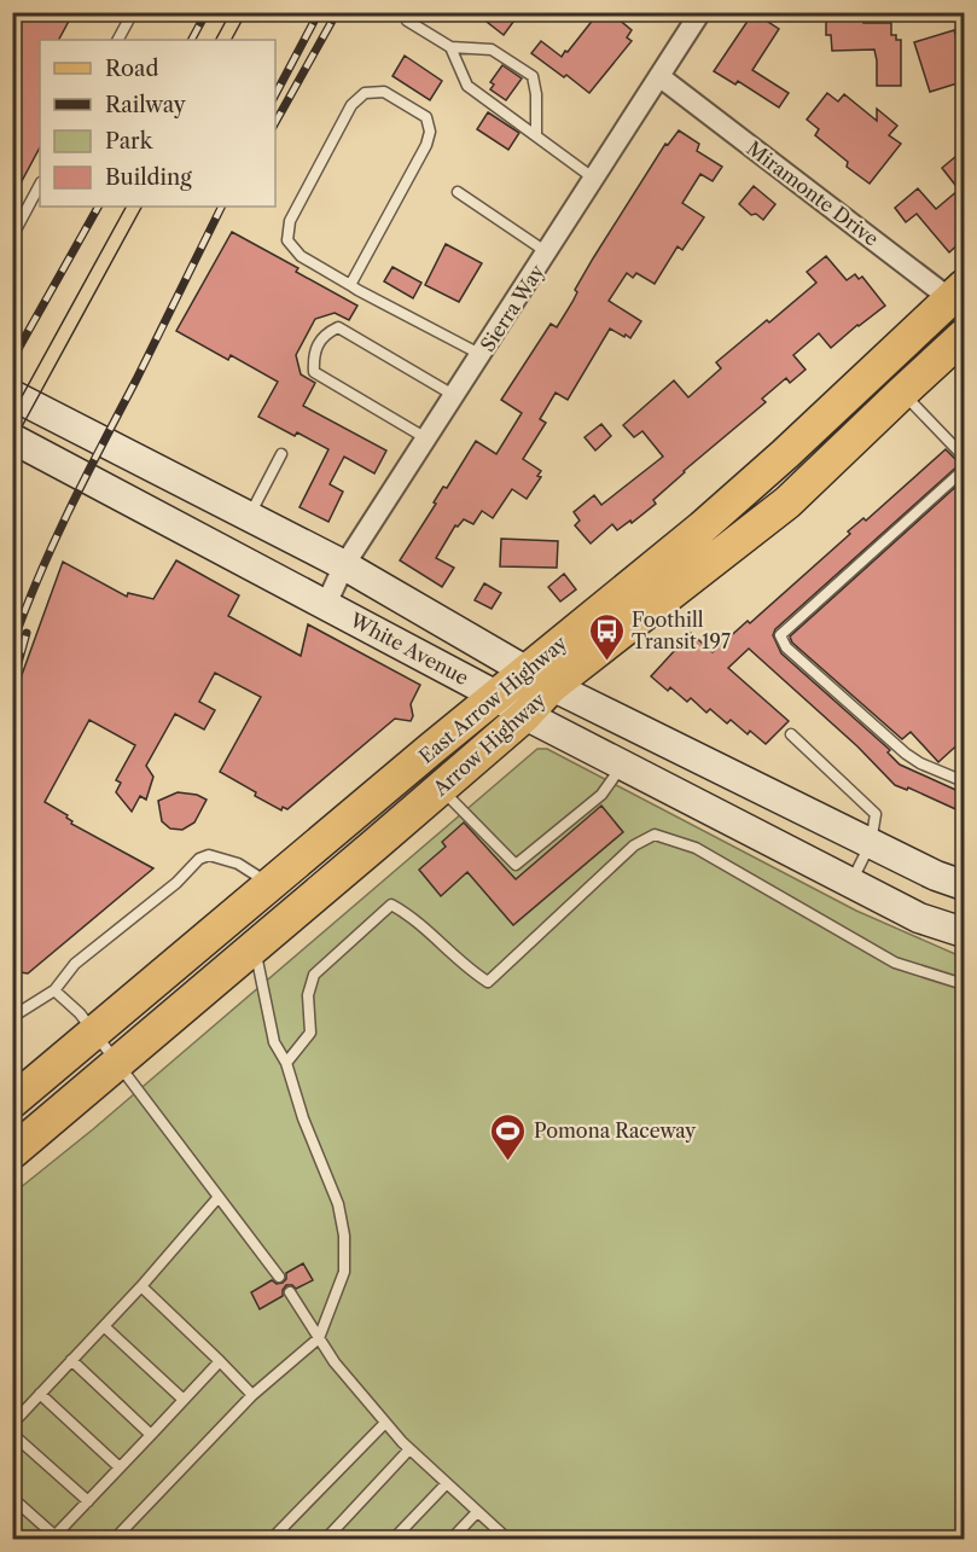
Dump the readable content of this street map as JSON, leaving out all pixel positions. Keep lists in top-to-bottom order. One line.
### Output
{"streets":{"main road":["White Avenue","East Arrow Highway","Arrow Highway"],"street":["Miramonte Drive","Sierra Way"]},"crossings":[["Miramonte Drive","Sierra Way"],["Miramonte Drive","East Arrow Highway"],["Sierra Way","White Avenue"],["White Avenue","East Arrow Highway"],["White Avenue","Arrow Highway"],["East Arrow Highway","Arrow Highway"]],"places":{"bus stop":["Foothill Transit 197"],"sports":["Pomona Raceway"]},"legend":["Road","Railway","Park","Building"]}
